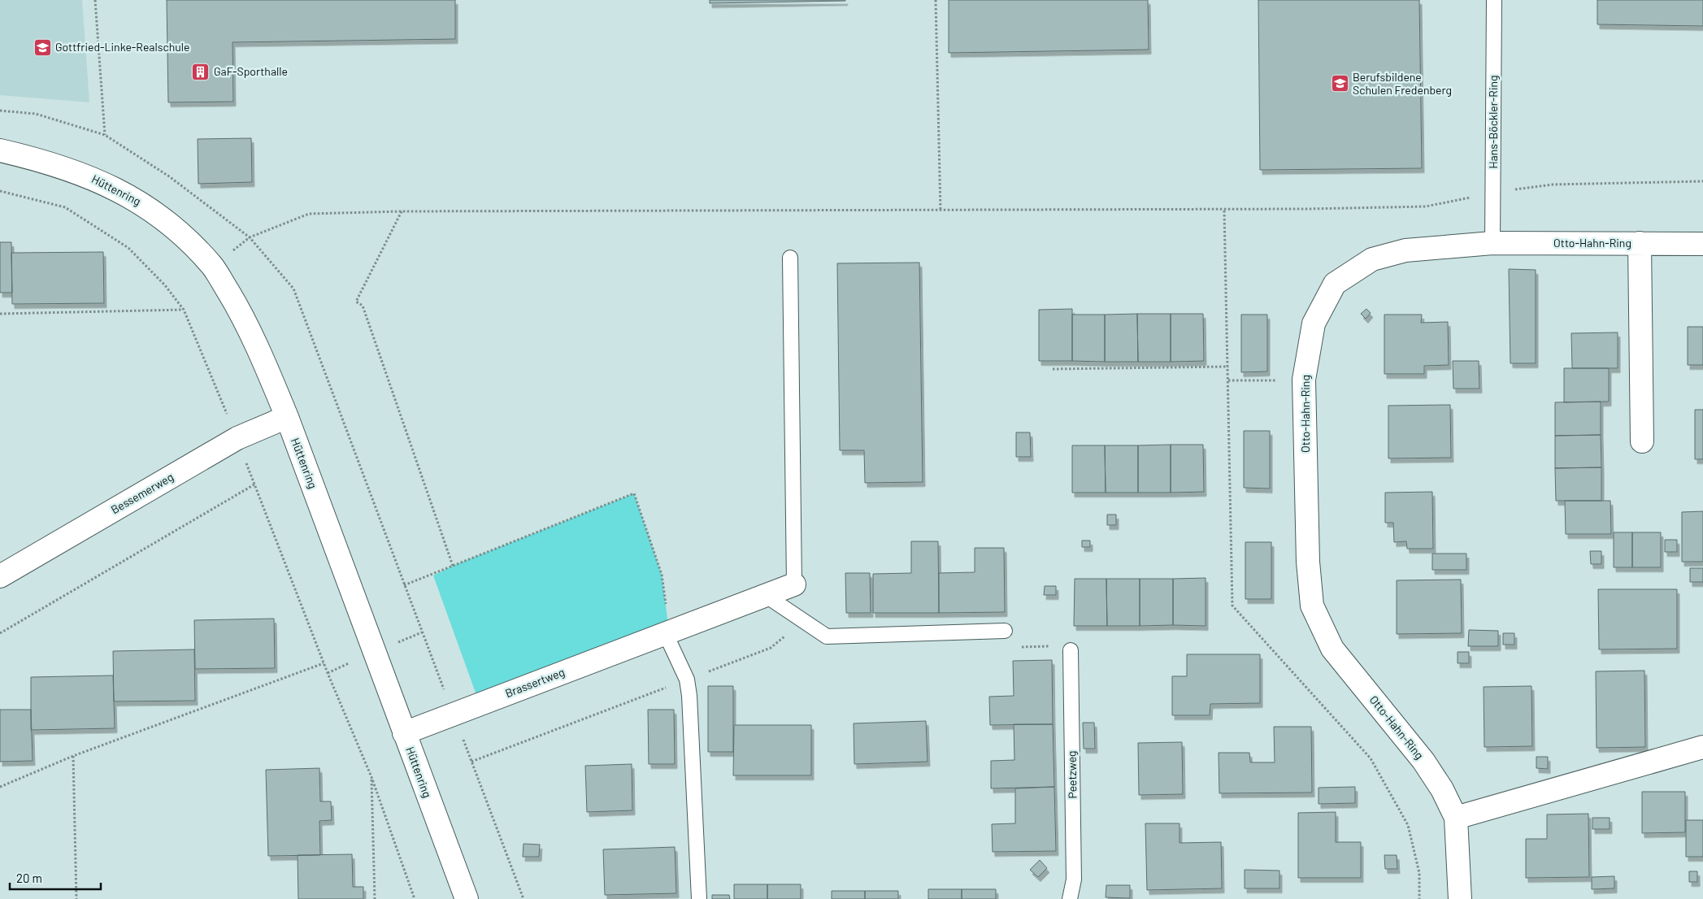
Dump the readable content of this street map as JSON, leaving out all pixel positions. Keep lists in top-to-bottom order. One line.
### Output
{"streets":{"street":["Hüttenring","Otto-Hahn-Ring","Bessemerweg","Brassertweg"],"lane":["Hans-Böckler-Ring","Peetzweg"]},"crossings":[["Hans-Böckler-Ring","Otto-Hahn-Ring"],["Hüttenring","Bessemerweg"],["Hüttenring","Brassertweg"]],"places":{"school or university":["Gottfried-Linke-Realschule","Berufsbildene Schulen Fredenberg"],"building":["GaF-Sporthalle"]},"scale_bar":"20 m"}
